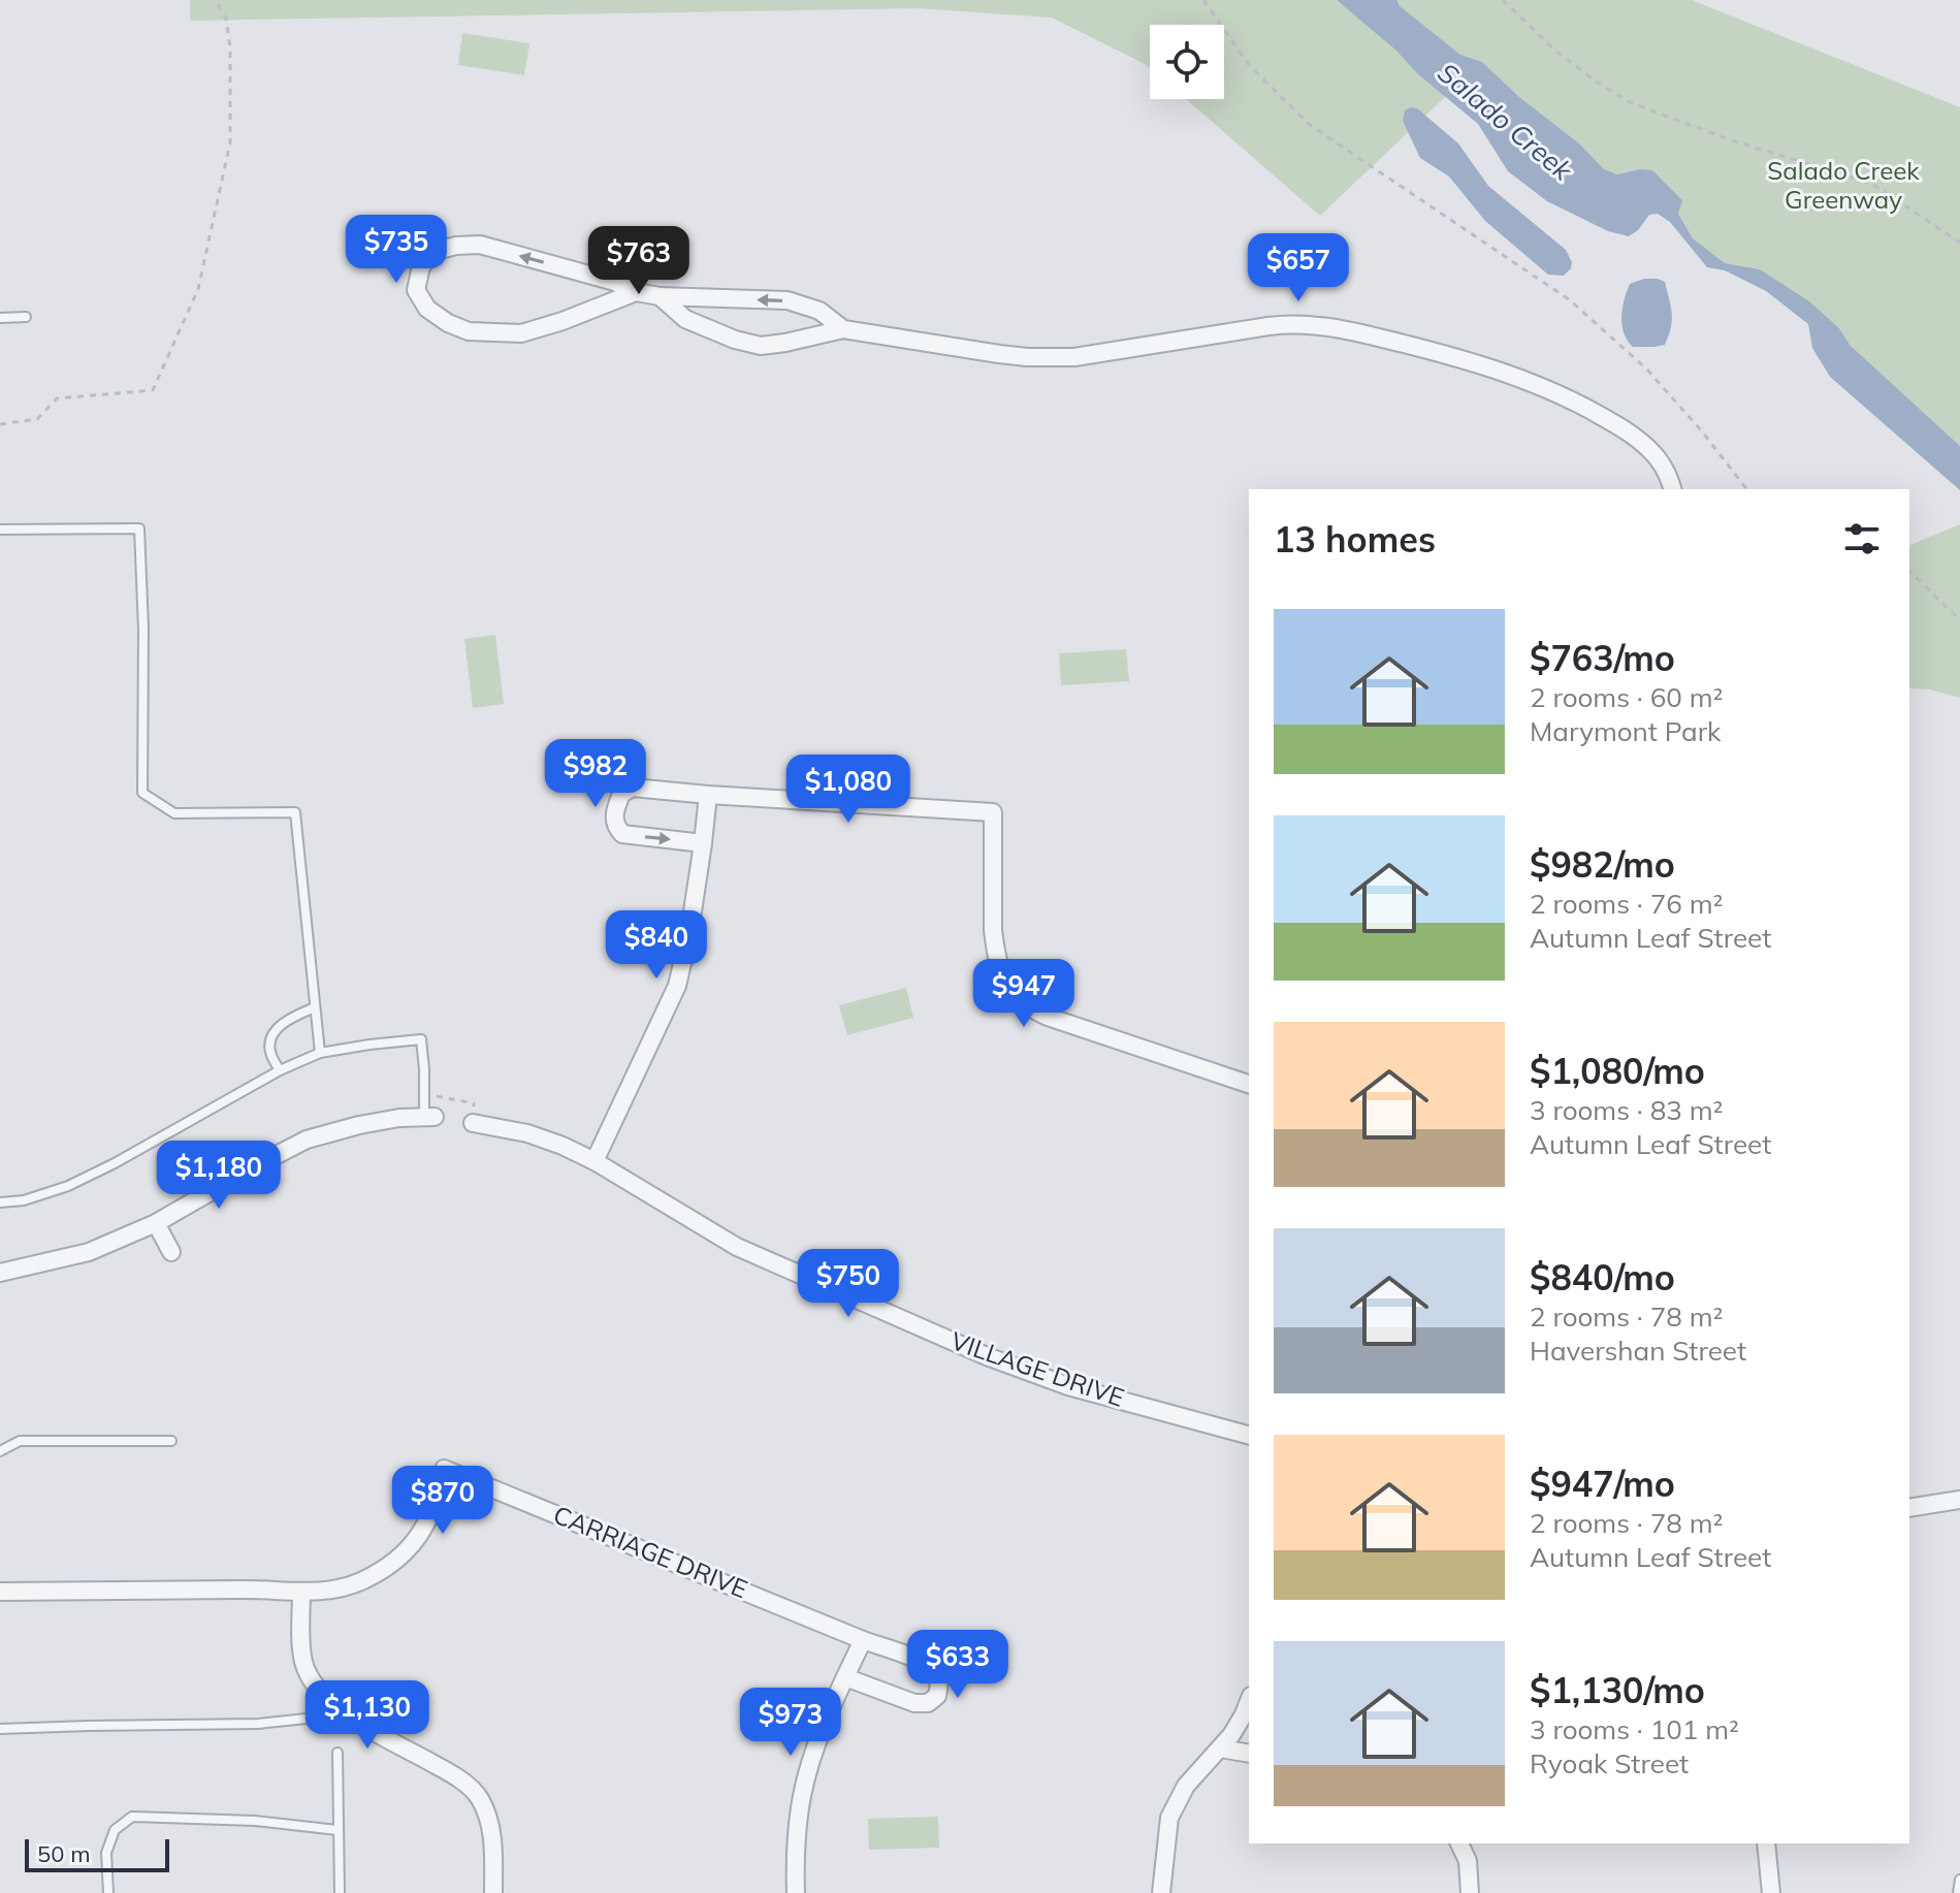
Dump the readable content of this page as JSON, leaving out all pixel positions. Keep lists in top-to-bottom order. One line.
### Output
{"streets":{"street":["VILLAGE DRIVE","CARRIAGE DRIVE"]},"water":["Salado Creek"],"parks":["Salado Creek Greenway"],"scale_bar":"50 m","page":{"price":["$735","$763","$657","$982","$1,080","$840","$947","$1,180","$750","$870","$633","$1,130","$973"],"heading":"13 homes","list":[{"name":"$763/mo","note":"2 rooms · 60 m² · Marymont Park"},{"name":"$982/mo","note":"2 rooms · 76 m² · Autumn Leaf Street"},{"name":"$1,080/mo","note":"3 rooms · 83 m² · Autumn Leaf Street"},{"name":"$840/mo","note":"2 rooms · 78 m² · Havershan Street"},{"name":"$947/mo","note":"2 rooms · 78 m² · Autumn Leaf Street"},{"name":"$1,130/mo","note":"3 rooms · 101 m² · Ryoak Street"}],"scale":"50 m"}}
